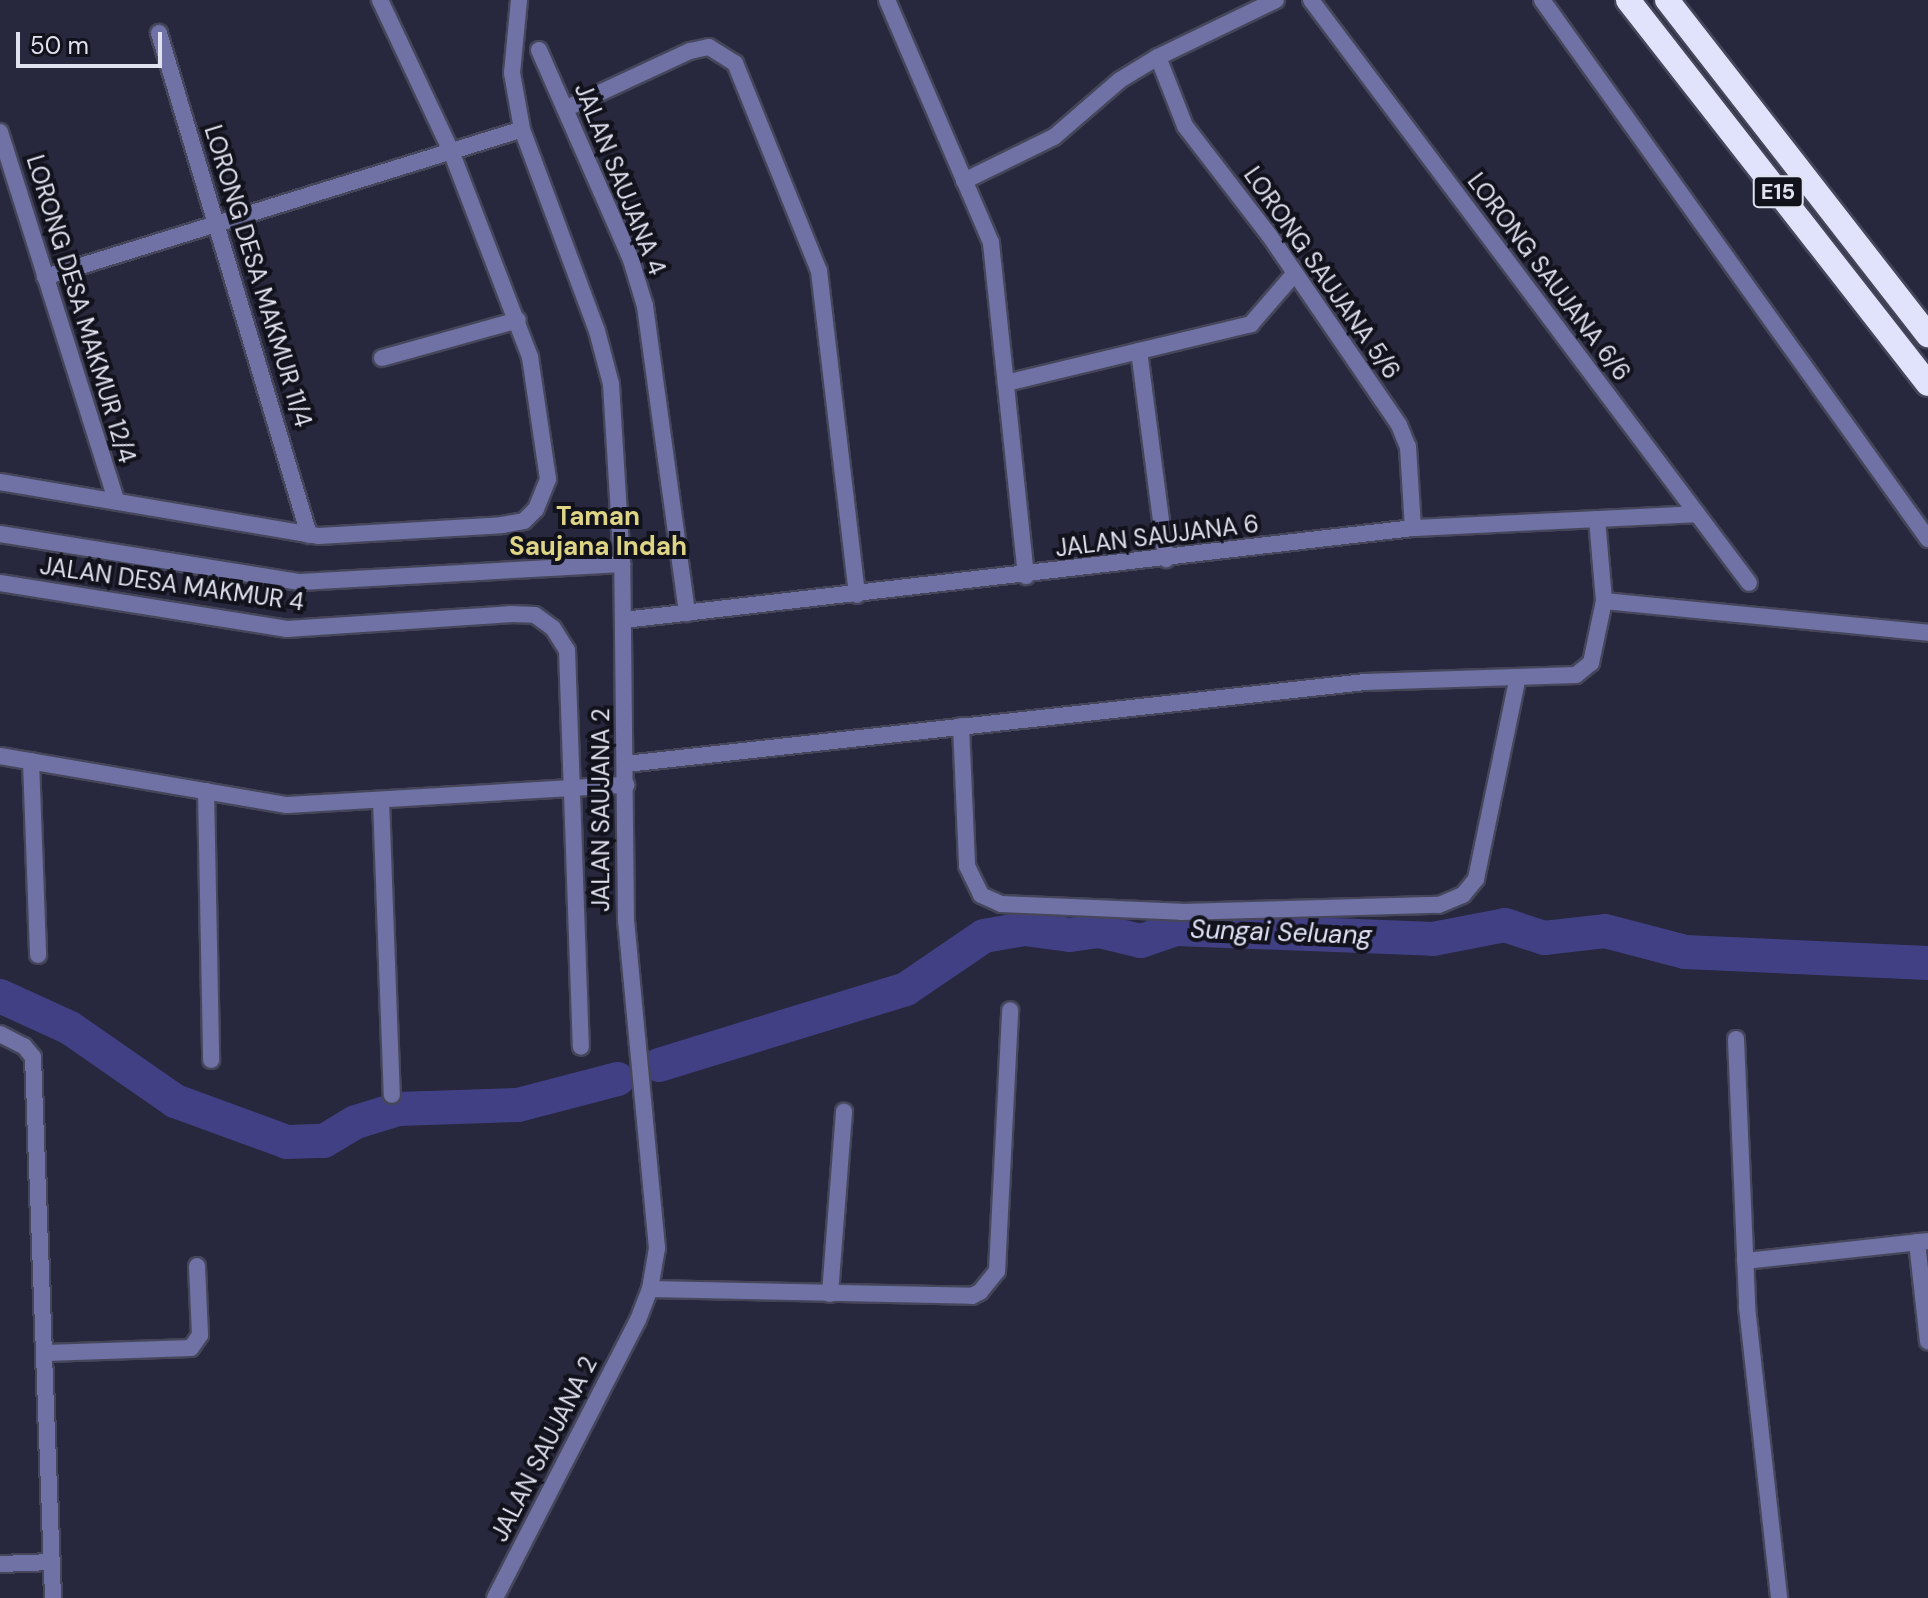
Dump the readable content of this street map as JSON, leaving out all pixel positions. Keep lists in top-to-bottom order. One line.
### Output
{"streets":{"highway":["E15"],"street":["JALAN SAUJANA 4","LORONG SAUJANA 5/6","LORONG DESA MAKMUR 11/4","LORONG SAUJANA 6/6","LORONG DESA MAKMUR 12/4","JALAN SAUJANA 6","JALAN DESA MAKMUR 4","JALAN SAUJANA 2"]},"crossings":[["JALAN SAUJANA 4","JALAN SAUJANA 6"],["LORONG SAUJANA 5/6","JALAN SAUJANA 6"],["LORONG SAUJANA 6/6","JALAN SAUJANA 6"],["JALAN SAUJANA 6","JALAN SAUJANA 2"]],"districts":["Taman Saujana Indah"],"water":["Sungai Seluang"],"scale_bar":"50 m"}
